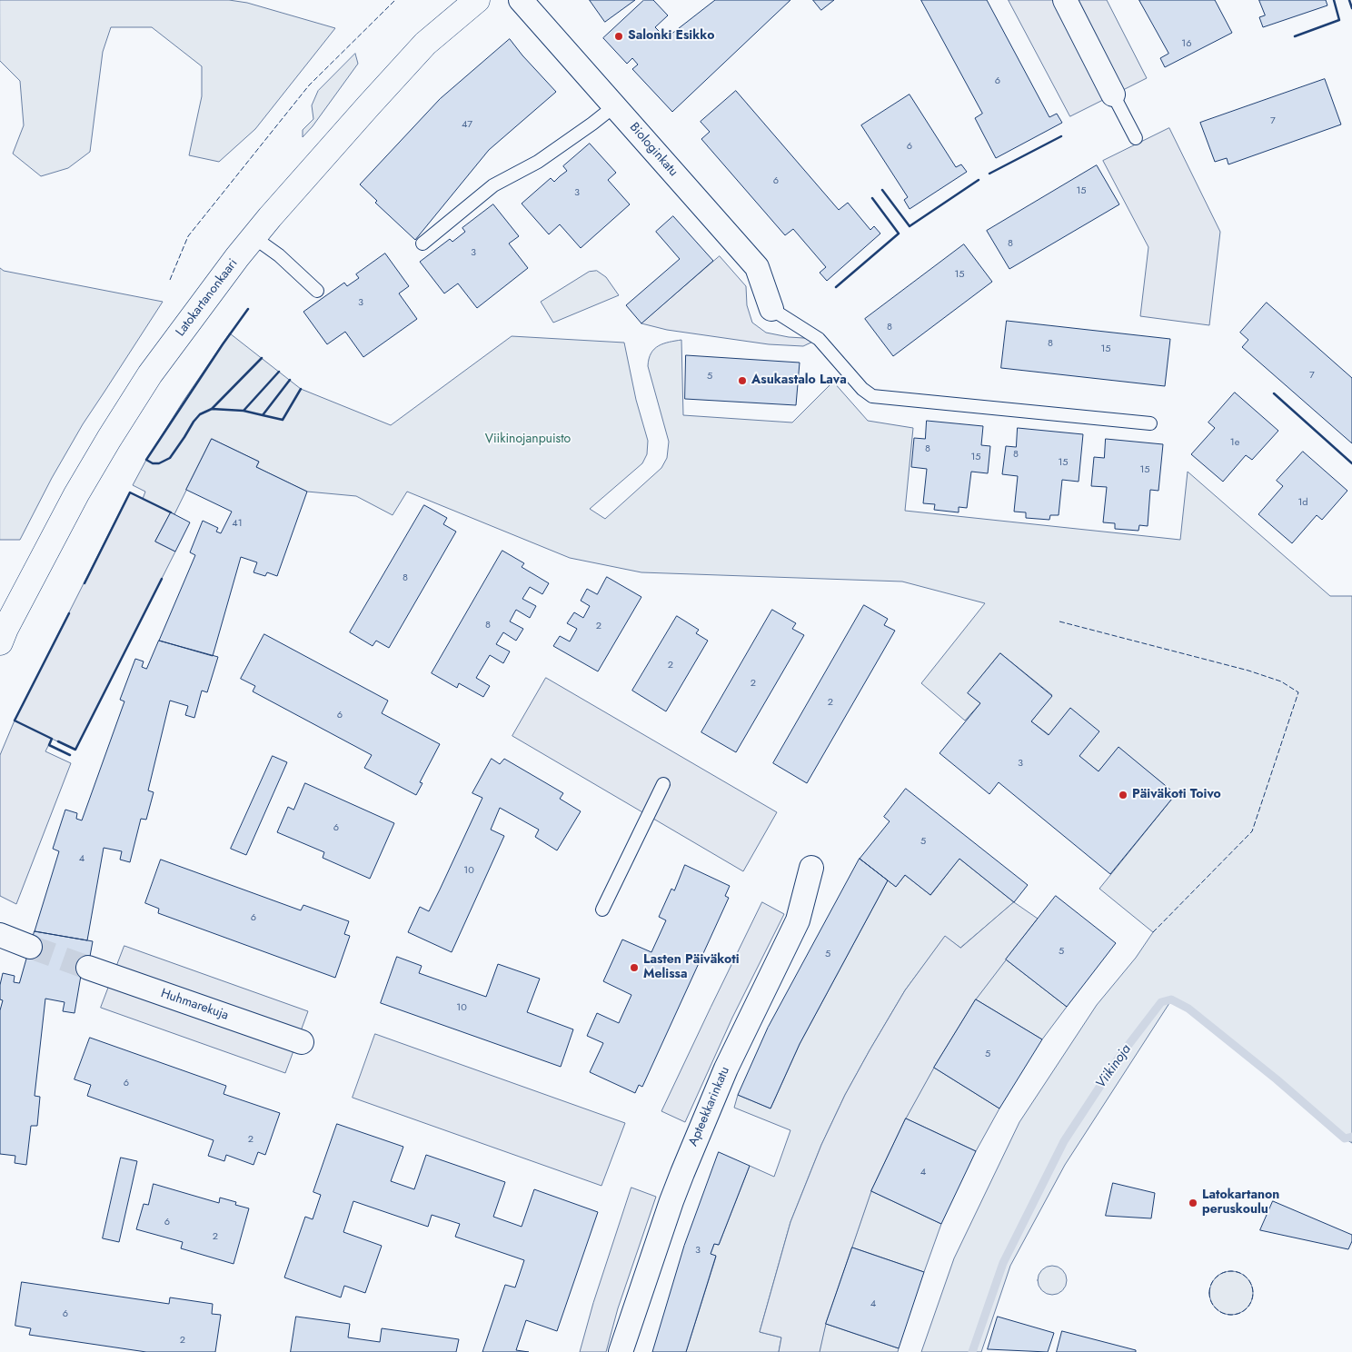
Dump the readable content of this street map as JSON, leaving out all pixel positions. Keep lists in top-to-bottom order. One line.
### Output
{"streets":{"street":["Biologinkatu","Latokartanonkaari","Huhmarekuja","Apteekkarinkatu"]},"water":["Viikinoja"],"parks":["Viikinojanpuisto"],"places":["Salonki Esikko","Asukastalo Lava","Päiväkoti Toivo","Lasten Päiväkoti Melissa","Latokartanon peruskoulu"],"house_numbers":["16","6","7","47","6","6","15","3","8","3","15","3","8","8","15","7","5","1e","8","8","15","15","15","1d","41","8","8","2","2","2","2","6","3","6","5","4","10","6","5","5","10","5","6","2","4","6","2","3","4","6","2"]}
